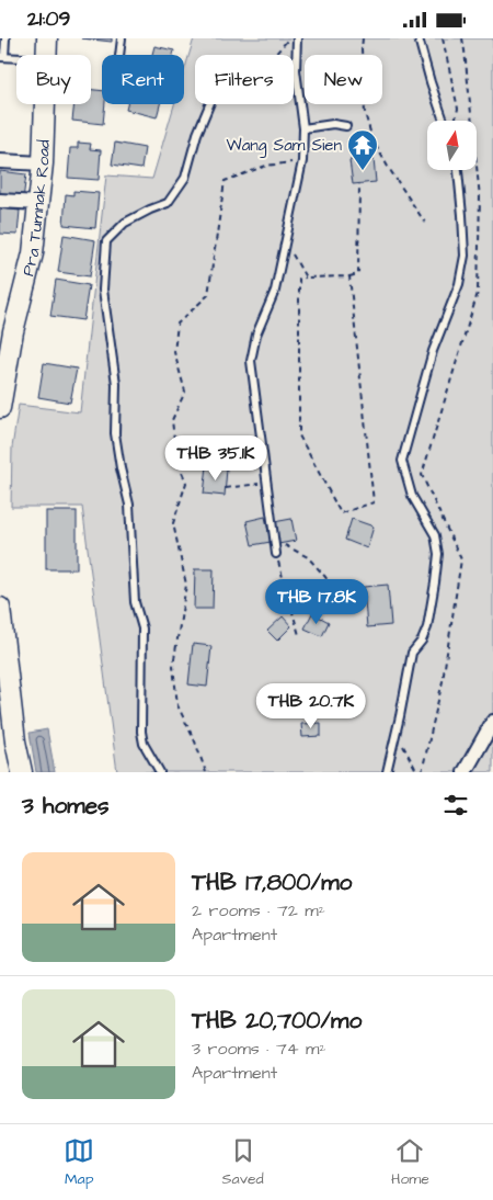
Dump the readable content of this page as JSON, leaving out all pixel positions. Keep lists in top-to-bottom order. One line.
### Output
{"streets":{"street":["Pra Tumnak Road"]},"places":{"temple":["Wang Sam Sien"]},"north":"top","page":{"status":"21:09","chip":["Buy","Rent","Filters","New"],"price":["THB 35.1K","THB 17.8K","THB 20.7K"],"heading":"3 homes","list":[{"name":"THB 17,800/mo","note":"2 rooms · 72 m² · Apartment"},{"name":"THB 20,700/mo","note":"3 rooms · 74 m² · Apartment"}],"tabs":["Map","Saved","Home"]}}
